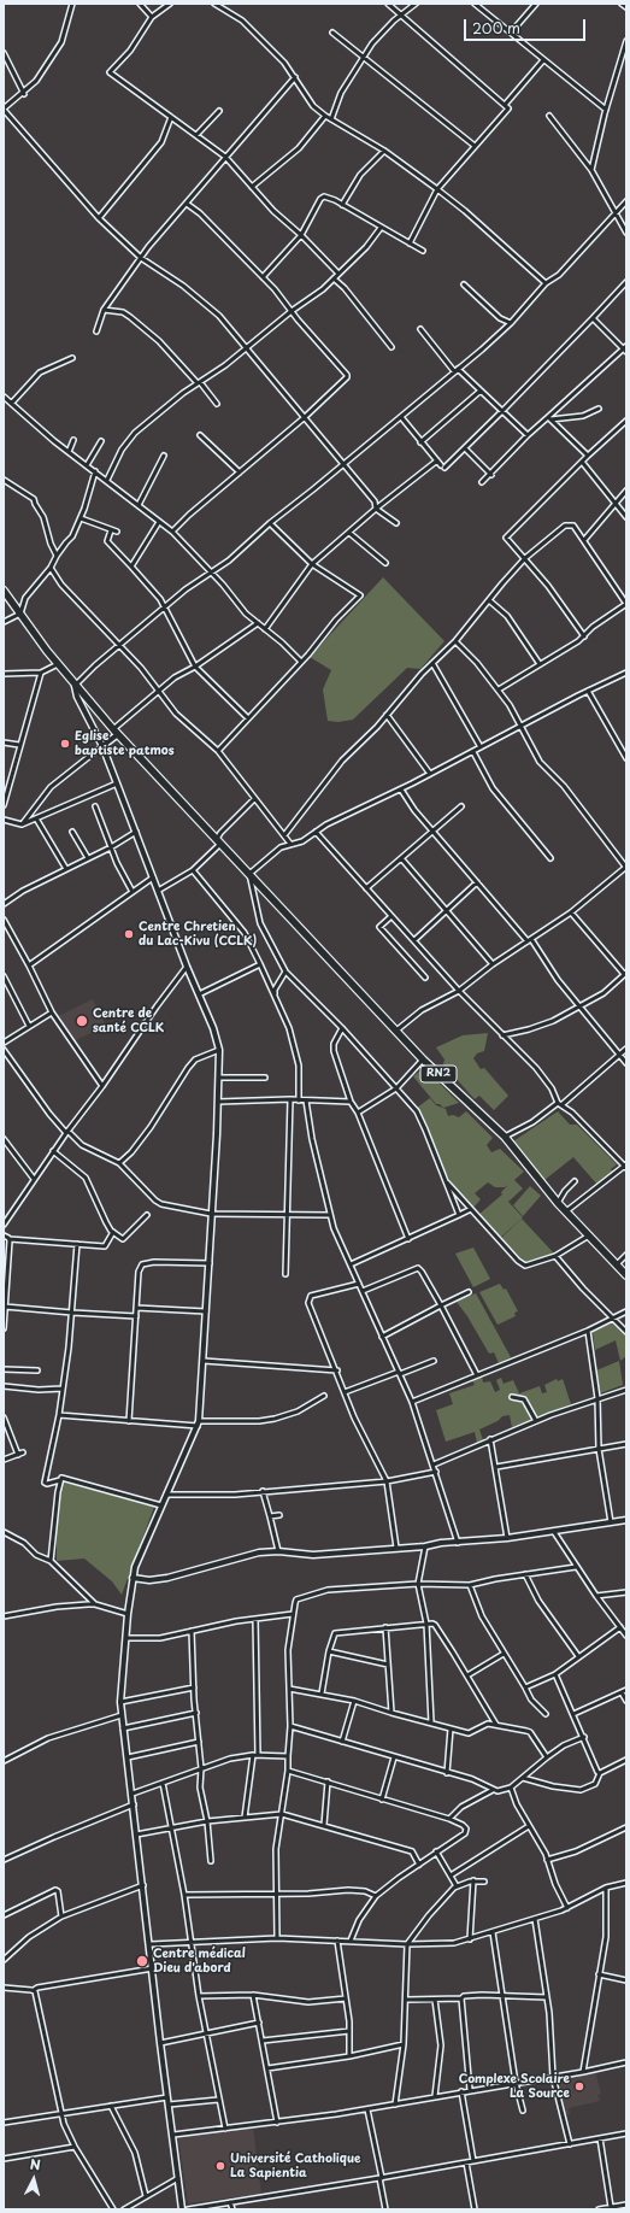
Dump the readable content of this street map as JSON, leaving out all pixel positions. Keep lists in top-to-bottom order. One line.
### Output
{"streets":{"highway":["RN2"]},"places":["Eglise baptiste patmos","Centre Chretien du Lac-Kivu (CCLK)","Centre de santé CCLK","Centre médical Dieu d'abord","Complexe Scolaire La Source","Université Catholique La Sapientia"],"scale_bar":"200 m","north":"top"}
